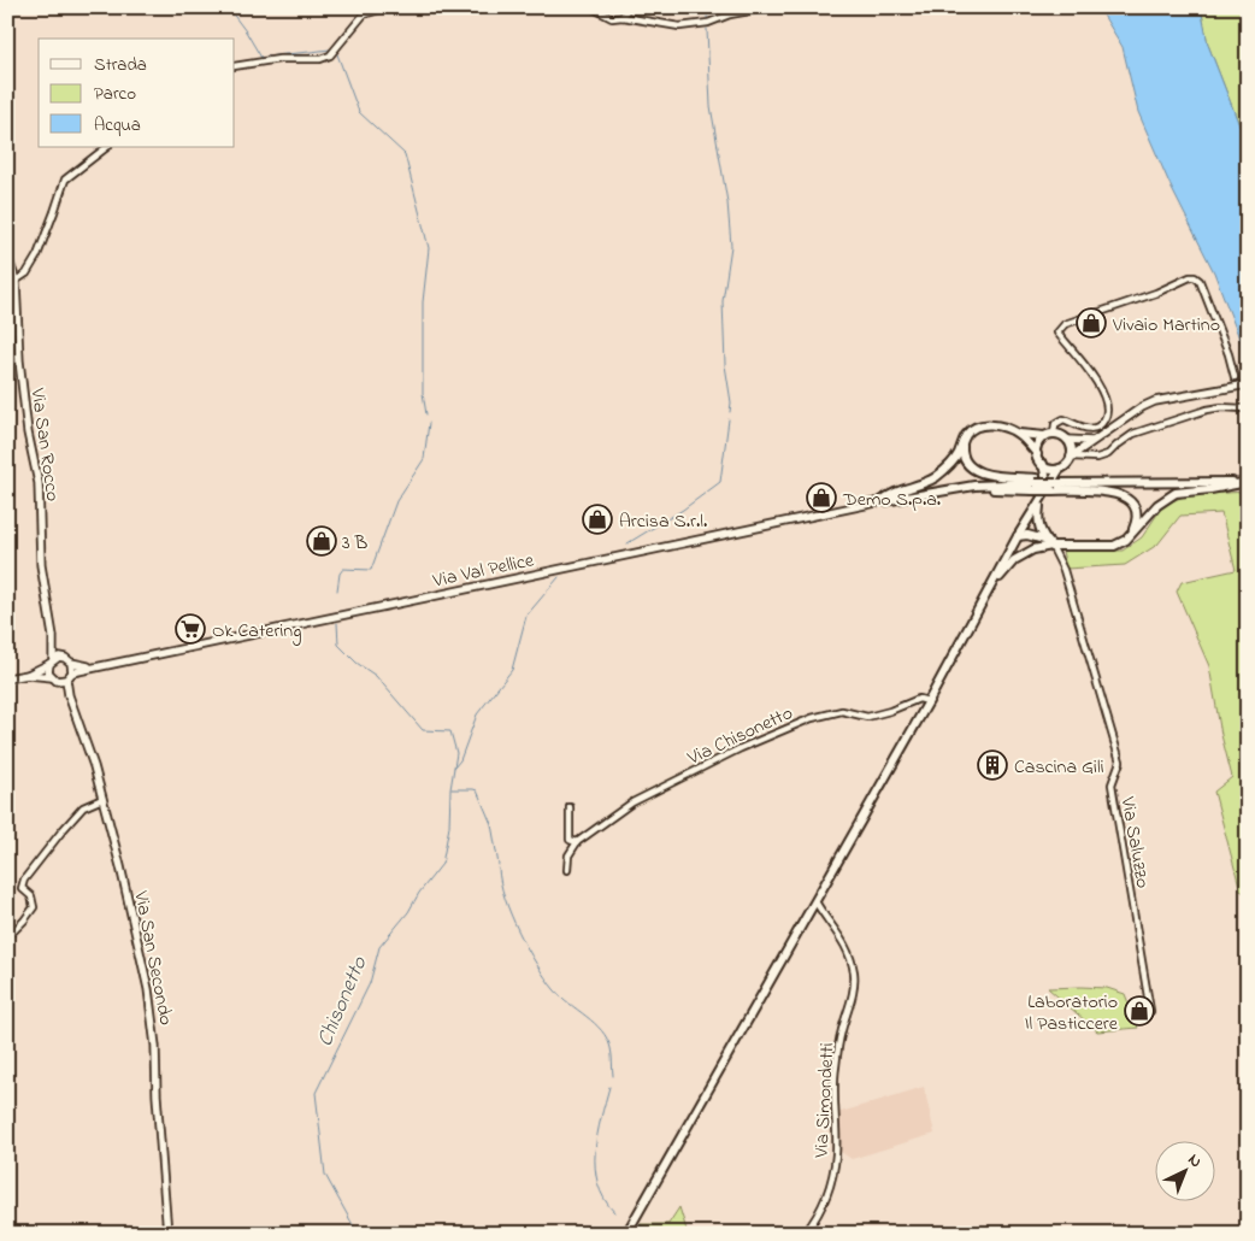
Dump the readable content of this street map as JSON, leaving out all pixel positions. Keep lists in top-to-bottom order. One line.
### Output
{"streets":{"street":["Via San Rocco","Via Val Pellice","Via Chisonetto","Via Saluzzo","Via San Secondo","Via Simondetti"]},"crossings":[["Via San Rocco","Via Val Pellice"]],"water":["Chisonetto"],"places":{"shop":["Vivaio Martino","Demo S.p.a.","Arcisa S.r.l.","3 B","Laboratorio Il Pasticcere"],"supermarket":["Ok Catering"],"building":["Cascina Gili"]},"legend":["Strada","Parco","Acqua"],"north":"top right"}
